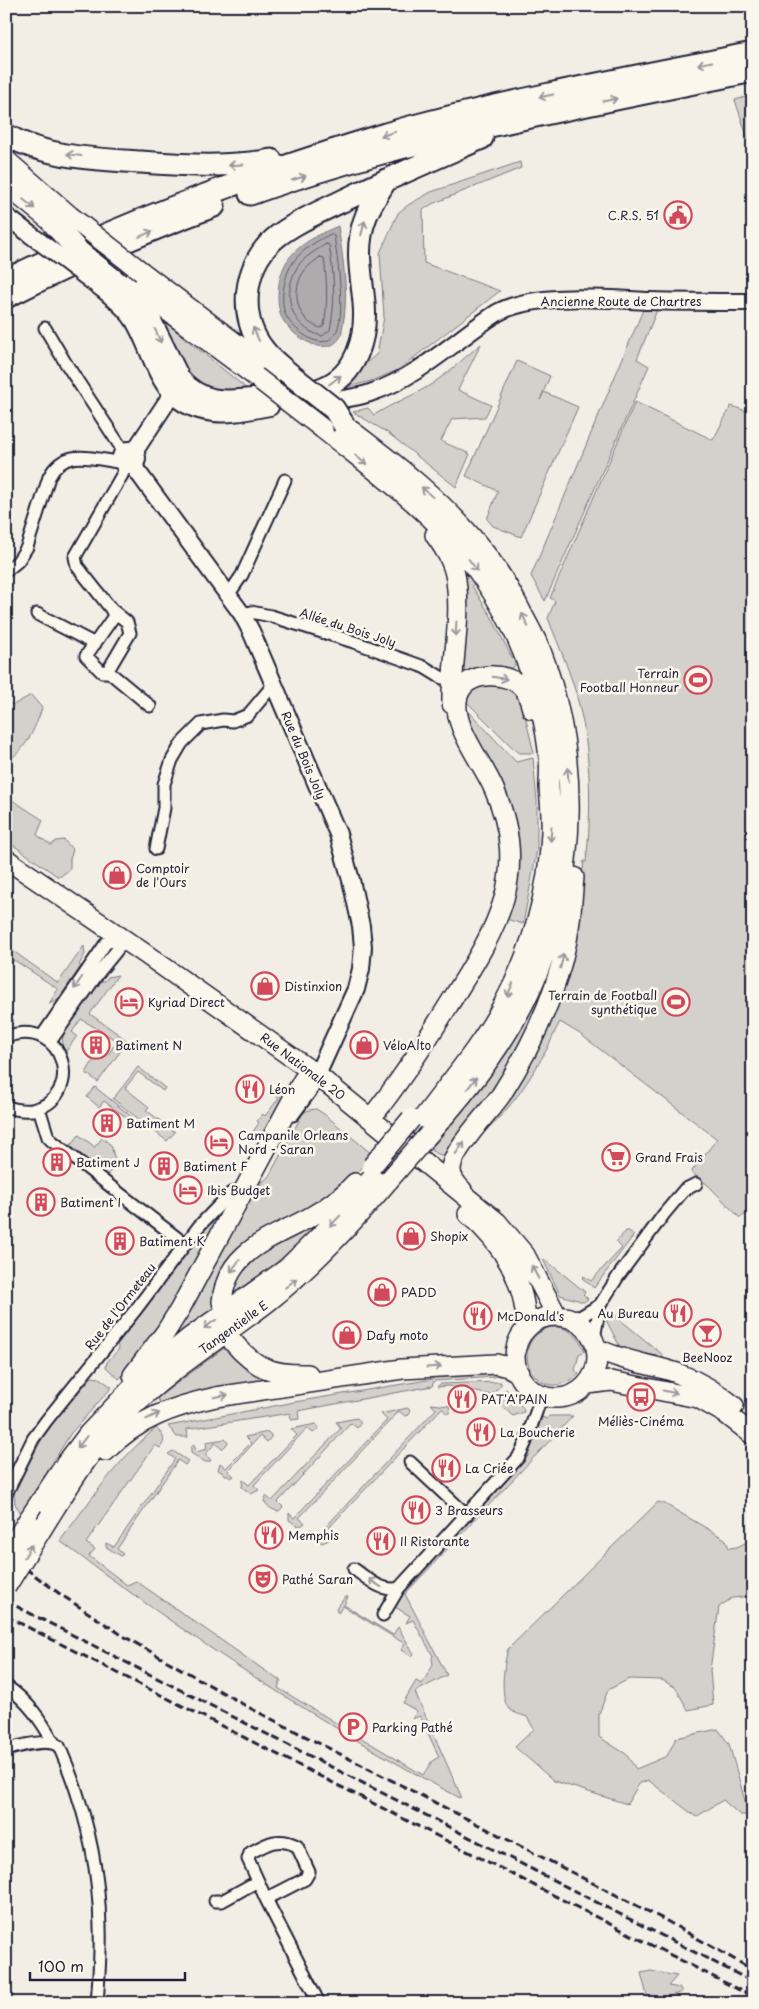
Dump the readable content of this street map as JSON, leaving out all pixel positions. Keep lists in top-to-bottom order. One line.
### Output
{"streets":{"main road":["Ancienne Route de Chartres","Rue du Bois Joly","Rue Nationale 20"],"street":["Allée du Bois Joly","Rue de l'Ormeteau"]},"crossings":[["Allée du Bois Joly","Rue du Bois Joly"],["Rue du Bois Joly","Rue Nationale 20"]],"places":{"public building":["C.R.S. 51"],"sports":["Terrain Football Honneur","Terrain de Football synthétique"],"shop":["Comptoir de l'Ours","Distinxion","VéloAlto","Shopix","PADD","Dafy moto"],"hotel":["Kyriad Direct","Campanile Orleans Nord - Saran","Ibis Budget"],"building":["Batiment N","Batiment M","Batiment J","Batiment F","Batiment I","Batiment K"],"restaurant":["Léon","Au Bureau","McDonald's","PAT'A'PAIN","La Boucherie","La Criée","3 Brasseurs","Memphis","Il Ristorante"],"supermarket":["Grand Frais"],"bar":["BeeNooz"],"bus stop":["Méliès-Cinéma"],"theatre":["Pathé Saran"],"parking":["Parking Pathé"]},"scale_bar":"100 m"}
